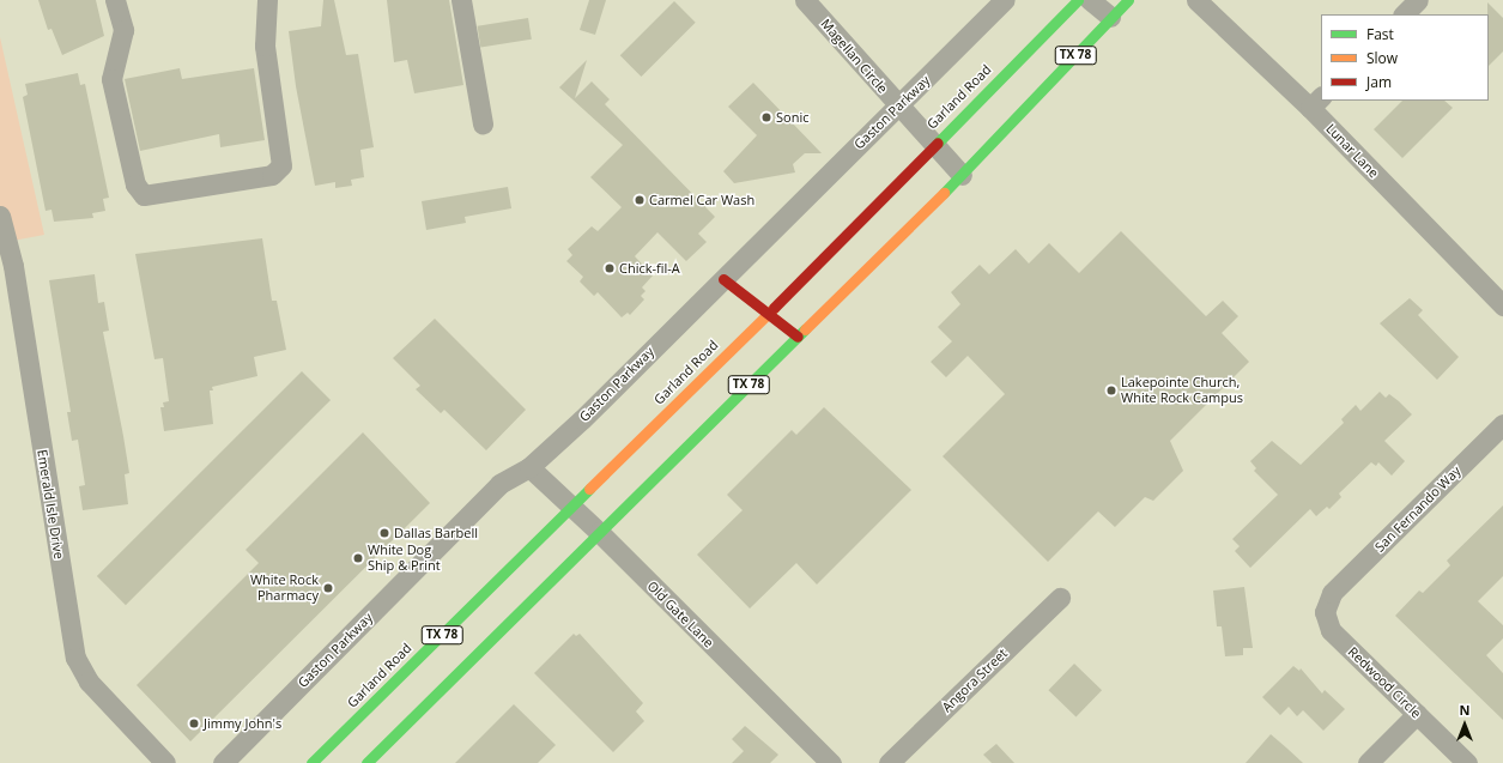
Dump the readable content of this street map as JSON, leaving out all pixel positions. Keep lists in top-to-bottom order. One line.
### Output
{"streets":{"main road":["TX 78","Garland Road"],"street":["Magellan Circle","Gaston Parkway","Lunar Lane","Emerald Isle Drive","San Fernando Way","Old Gate Lane","Angora Street","Redwood Circle"]},"crossings":[["TX 78","Magellan Circle"],["TX 78","Old Gate Lane"],["Magellan Circle","Garland Road"],["Magellan Circle","Gaston Parkway"],["Garland Road","Old Gate Lane"],["Gaston Parkway","Old Gate Lane"],["San Fernando Way","Redwood Circle"]],"places":["Sonic","Carmel Car Wash","Chick-fil-A","Lakepointe Church, White Rock Campus","Dallas Barbell","White Dog Ship & Print","White Rock Pharmacy","Jimmy John's"],"legend":["Fast","Slow","Jam"],"north":"top"}
